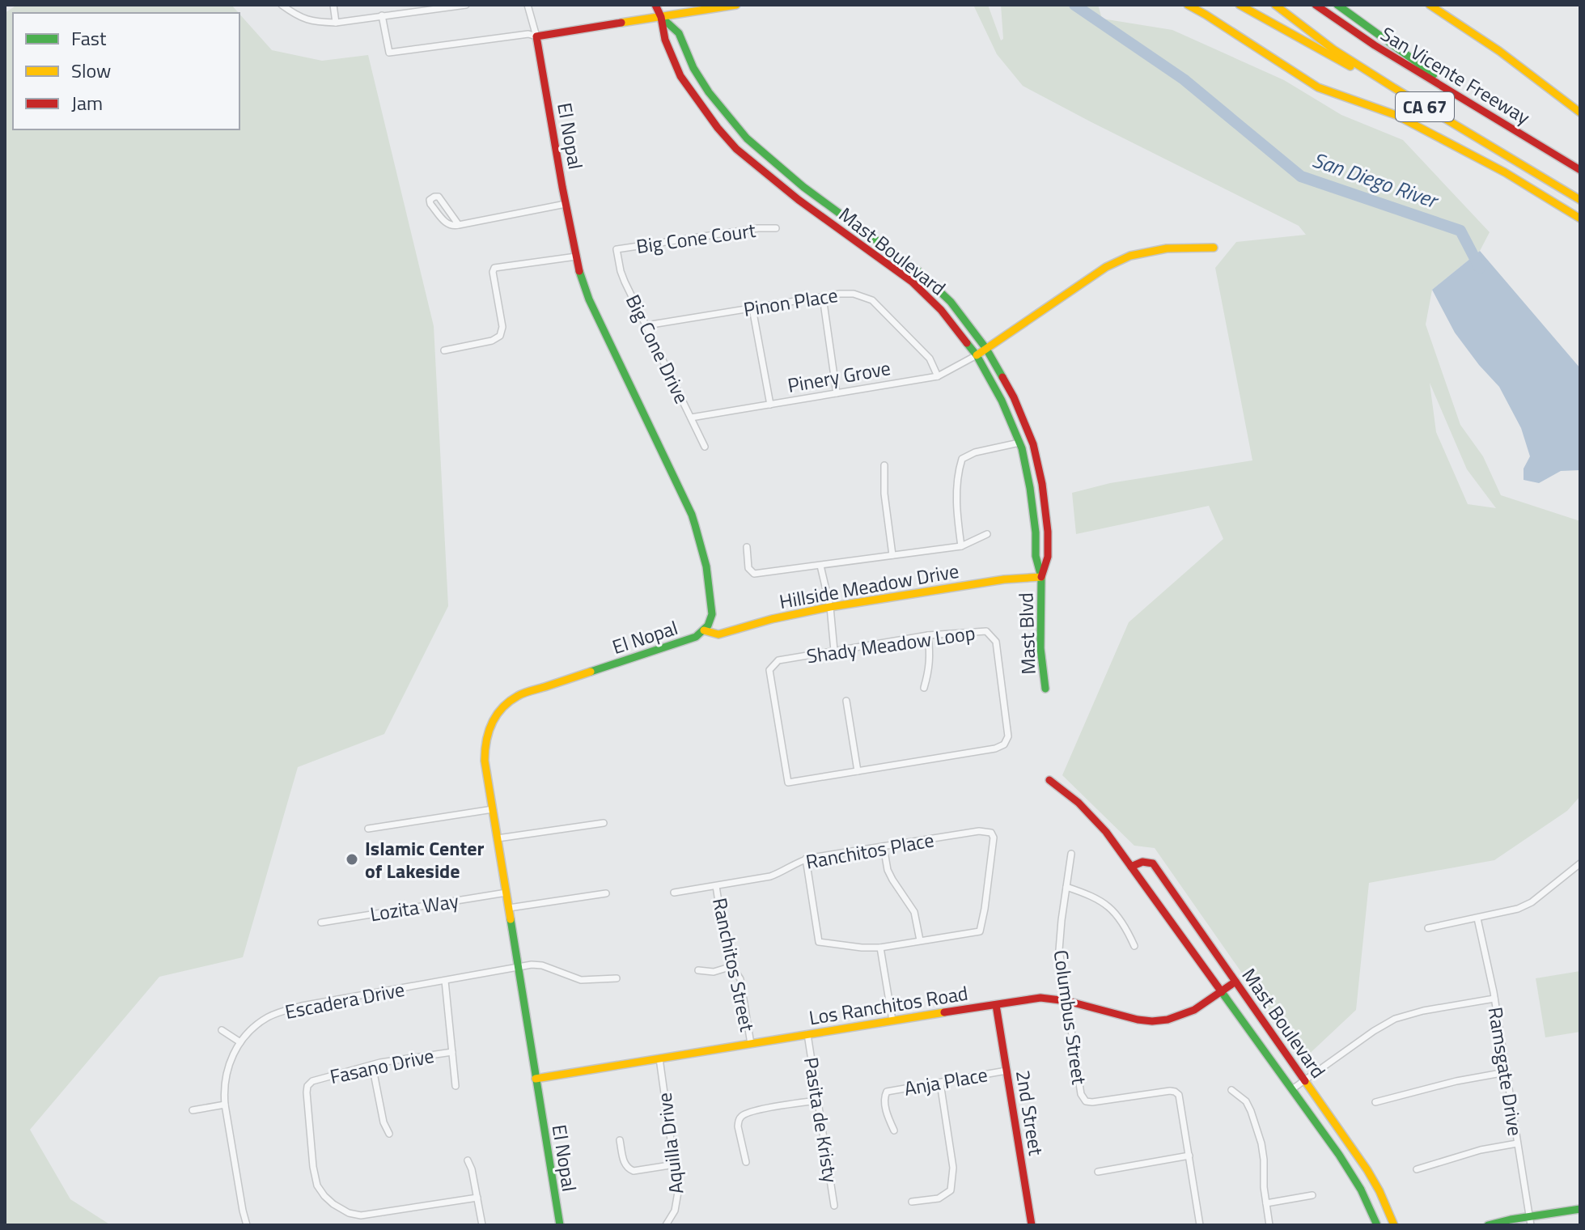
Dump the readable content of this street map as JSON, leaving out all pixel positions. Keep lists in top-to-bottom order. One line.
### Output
{"streets":{"main road":["San Vicente Freeway","CA 67","El Nopal","Mast Boulevard","Pinery Grove","Hillside Meadow Drive","Mast Blvd","Los Ranchitos Road","2nd Street"],"street":["Big Cone Court","Pinon Place","Big Cone Drive","Shady Meadow Loop","Ranchitos Place","Lozita Way","Ranchitos Street","Escadera Drive","Columbus Street","Fasano Drive","Ramsgate Drive","Anja Place","Pasita de Kristy","Aquilla Drive"]},"crossings":[["El Nopal","Hillside Meadow Drive"],["El Nopal","Lozita Way"],["El Nopal","Escadera Drive"],["El Nopal","Los Ranchitos Road"],["Big Cone Court","Big Cone Drive"],["Mast Boulevard","Pinery Grove"],["Mast Boulevard","Hillside Meadow Drive"],["Mast Boulevard","Mast Blvd"],["Mast Boulevard","Los Ranchitos Road"],["Pinon Place","Big Cone Drive"],["Pinon Place","Pinery Grove"],["Big Cone Drive","Pinery Grove"],["Hillside Meadow Drive","Mast Blvd"],["Ranchitos Place","Ranchitos Street"],["Ranchitos Street","Los Ranchitos Road"],["Los Ranchitos Road","Columbus Street"],["Los Ranchitos Road","2nd Street"],["Los Ranchitos Road","Pasita de Kristy"],["Los Ranchitos Road","Aquilla Drive"],["Anja Place","2nd Street"]],"water":["San Diego River"],"places":["Islamic Center of Lakeside"],"legend":["Fast","Slow","Jam"]}
